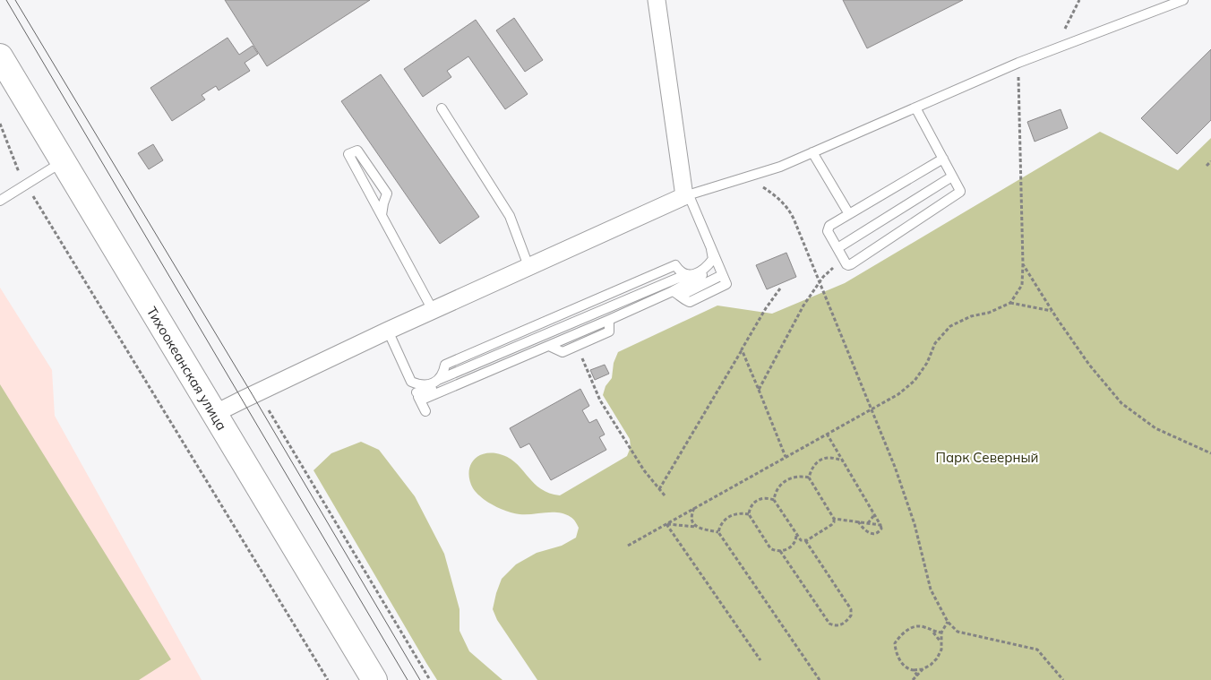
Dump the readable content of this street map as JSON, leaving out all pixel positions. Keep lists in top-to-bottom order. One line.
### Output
{"streets":{"main road":["Тихоокеанская улица"]},"parks":["Парк Северный"]}
